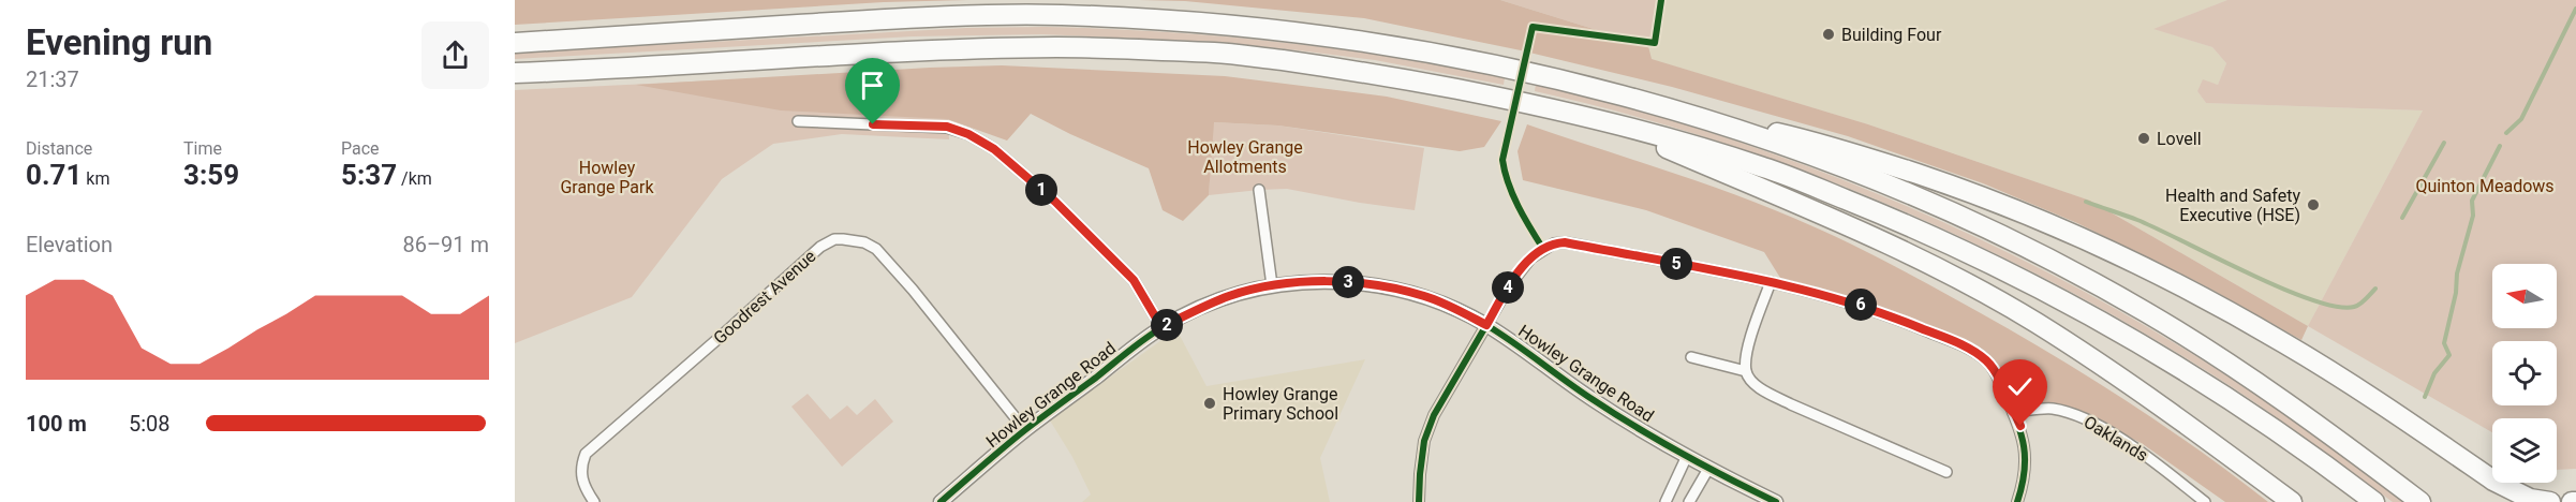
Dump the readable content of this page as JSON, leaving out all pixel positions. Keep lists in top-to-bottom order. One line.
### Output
{"streets":{"street":["Goodrest Avenue","Howley Grange Road","Oaklands"]},"crossings":[["Goodrest Avenue","Howley Grange Road"]],"parks":["Howley Grange Allotments","Howley Grange Park","Quinton Meadows"],"places":["Building Four","Lovell","Health and Safety Executive (HSE)","Howley Grange Primary School"],"north":"left","page":{"heading":["Evening run","21:37"],"stats":[["Distance","0.71 km"],["Time","3:59"],["Pace","5:37 /km"]],"pins":["1","5","3","4","6","2"],"chart":["Elevation","86–91 m"],"list":[{"name":"100 m","note":"5:08"}]}}
